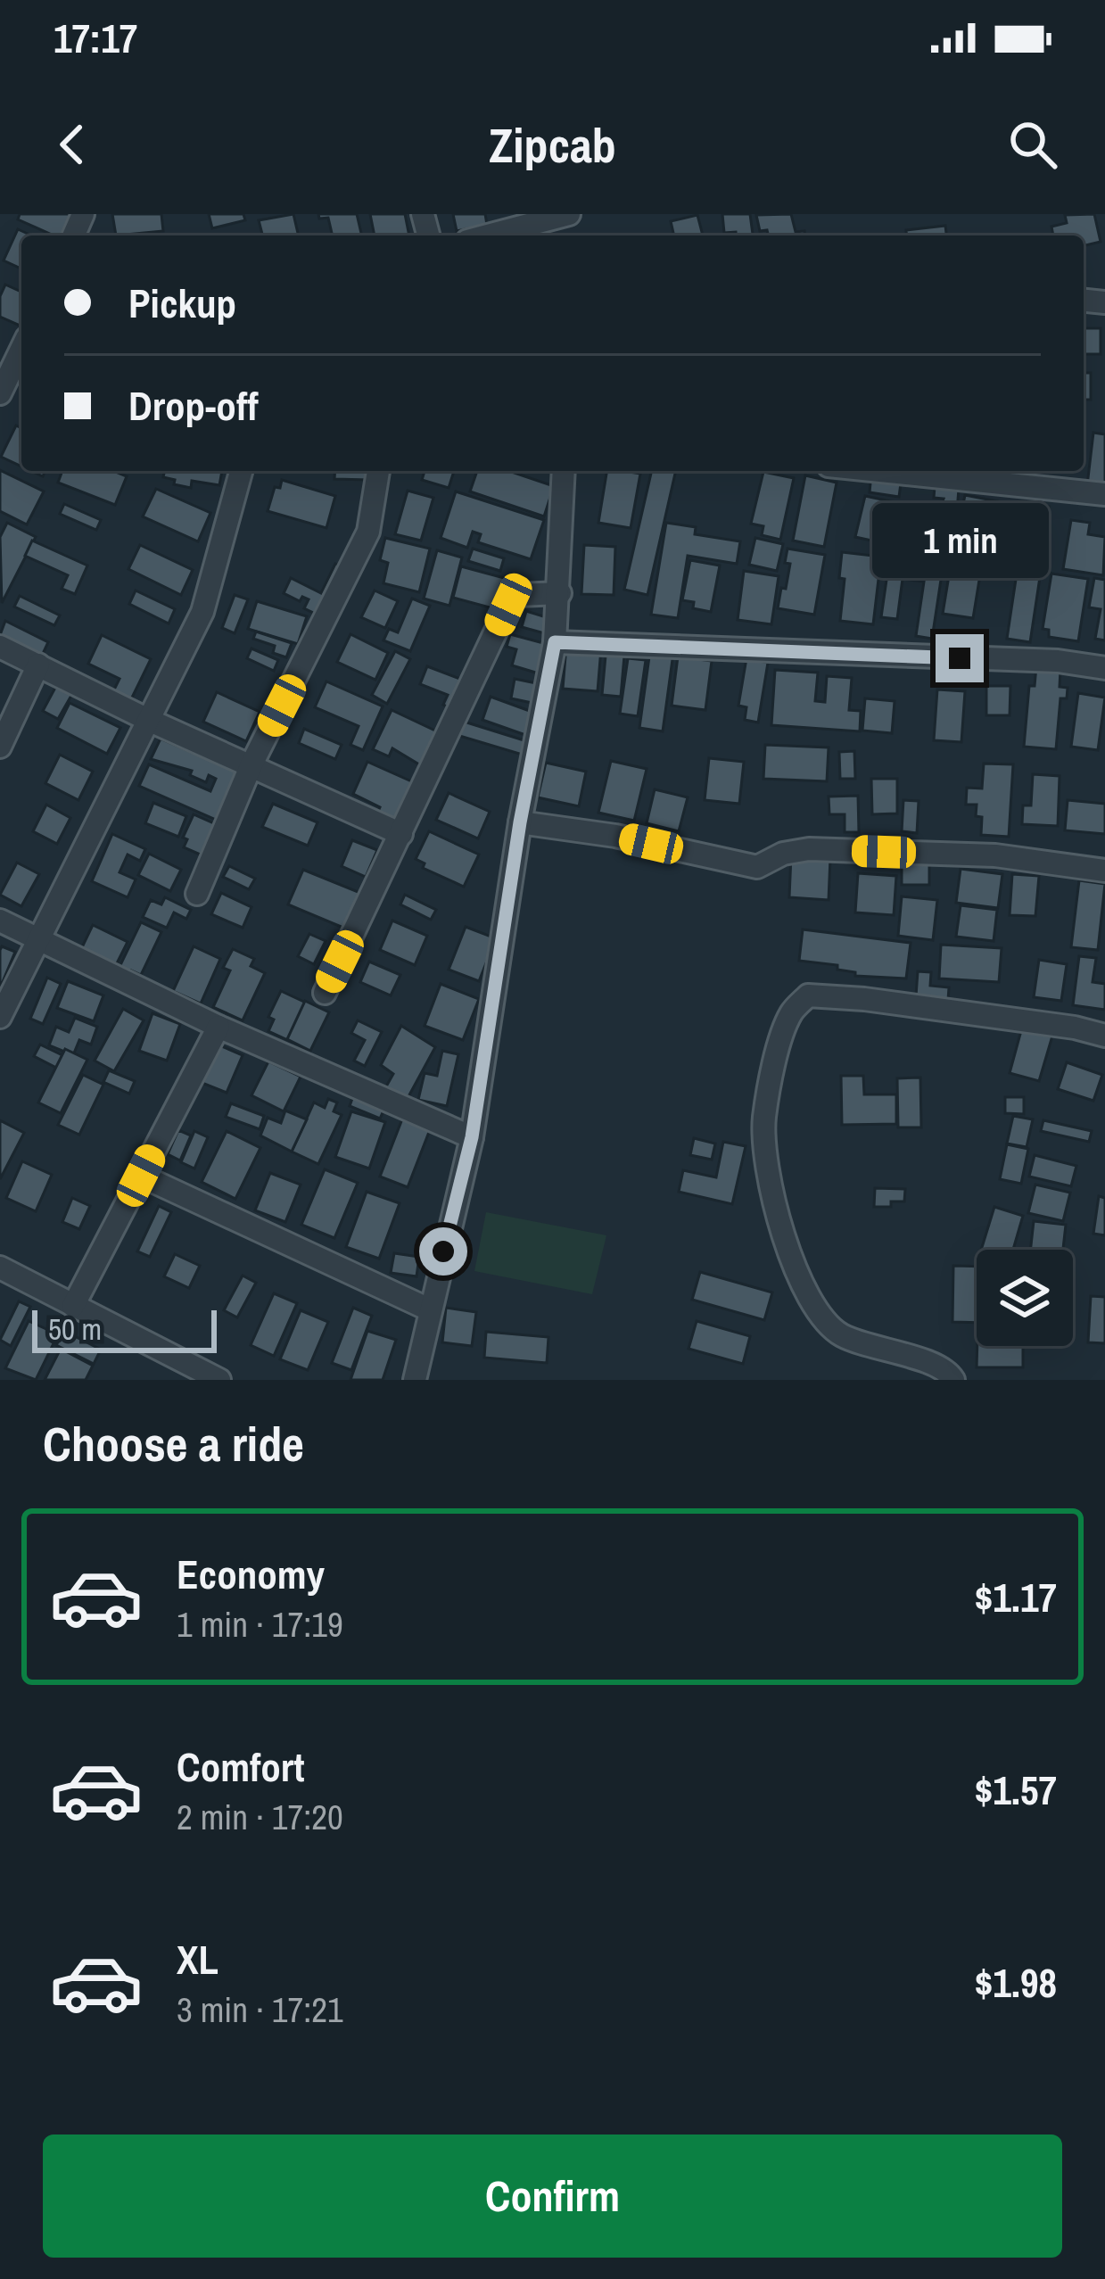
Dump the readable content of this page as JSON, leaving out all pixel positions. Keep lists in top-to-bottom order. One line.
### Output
{"scale_bar":"50 m","page":{"status":"17:17","header":"Zipcab","banner":["Pickup","Drop-off"],"bubble":"1 min","scale":"50 m","heading":"Choose a ride","list":[{"name":"Economy","note":"1 min · 17:19","value":"$1.17"},{"name":"Comfort","note":"2 min · 17:20","value":"$1.57"},{"name":"XL","note":"3 min · 17:21","value":"$1.98"}],"buttons":"Confirm"}}
